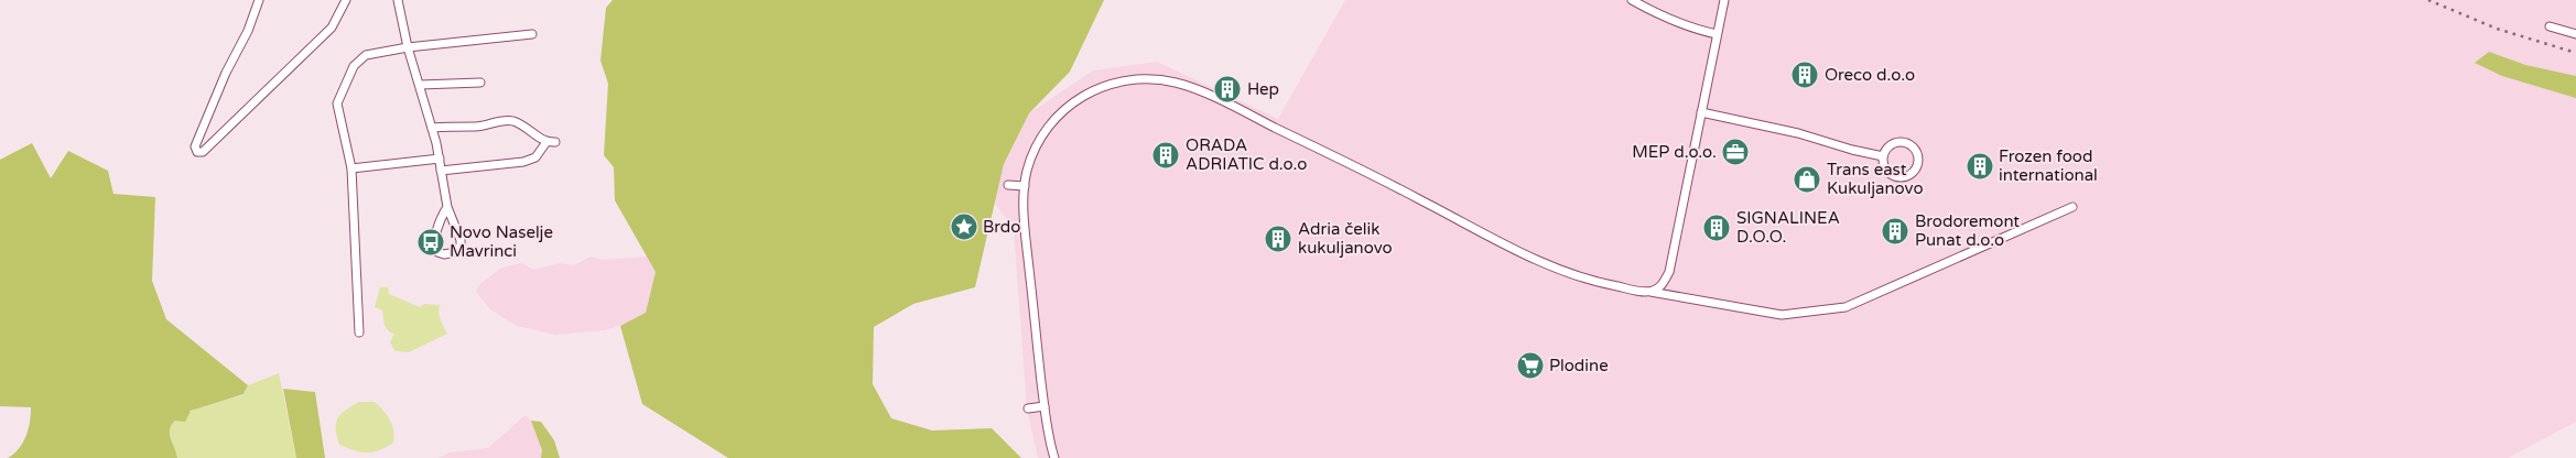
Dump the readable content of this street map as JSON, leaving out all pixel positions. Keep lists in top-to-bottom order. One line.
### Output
{"places":{"building":["Oreco d.o.o","Hep","ORADA ADRIATIC d.o.o","Frozen food international","SIGNALINEA D.O.O.","Brodoremont Punat d.o.o","Adria čelik kukuljanovo"],"office":["MEP d.o.o."],"shop":["Trans east Kukuljanovo"],"place":["Brdo"],"bus stop":["Novo Naselje Mavrinci"],"supermarket":["Plodine"]}}
